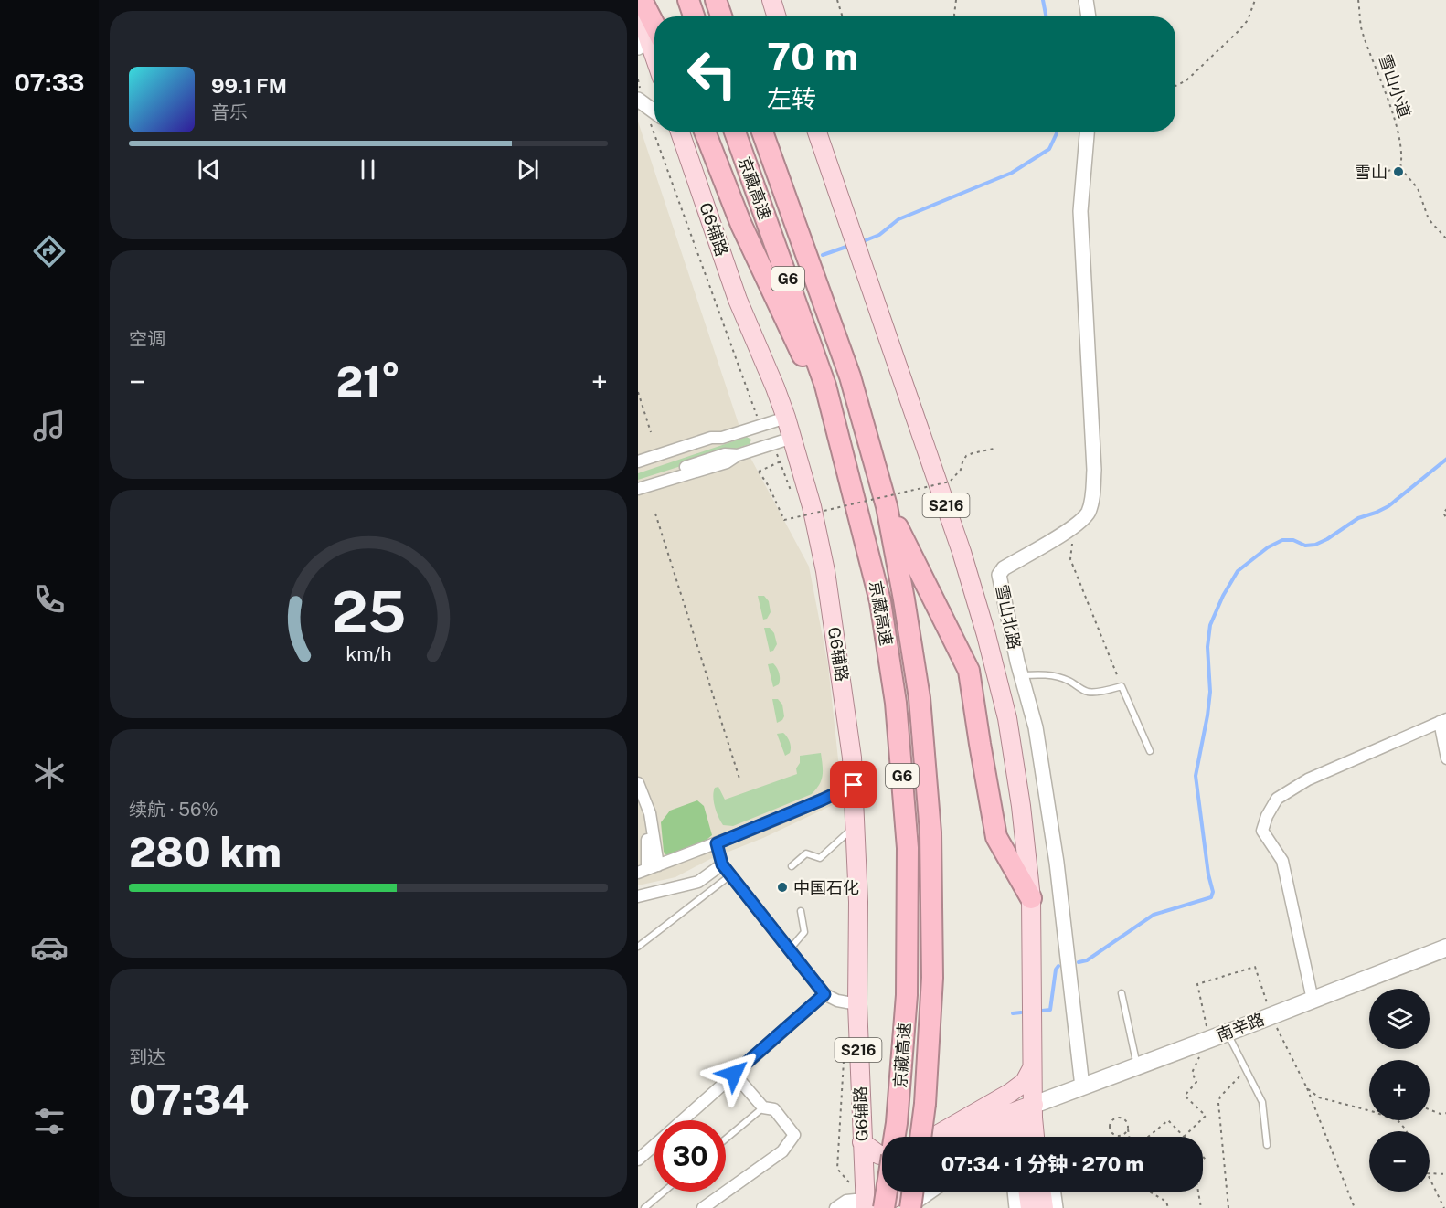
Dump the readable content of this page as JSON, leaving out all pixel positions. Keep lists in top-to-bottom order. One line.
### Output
{"streets":{"highway":["京藏高速","G6"],"main road":["G6辅路","S216","南辛路"],"street":["雪山北路"],"path":["雪山小道"]},"crossings":[["S216","南辛路"],["雪山北路","南辛路"]],"places":["雪山","中国石化"],"page":{"tabs":"07:33","turn":["70 m","左转"],"song":["99.1 FM","音乐"],"tile":["空调",["续航 · 56%","280 km"],["到达","07:34"]],"heat":["−","21°","+"],"map_buttons":["+","−"],"limit":"30","trip":"07:34 · 1 分钟 · 270 m","gauge":["25","km/h"]}}
